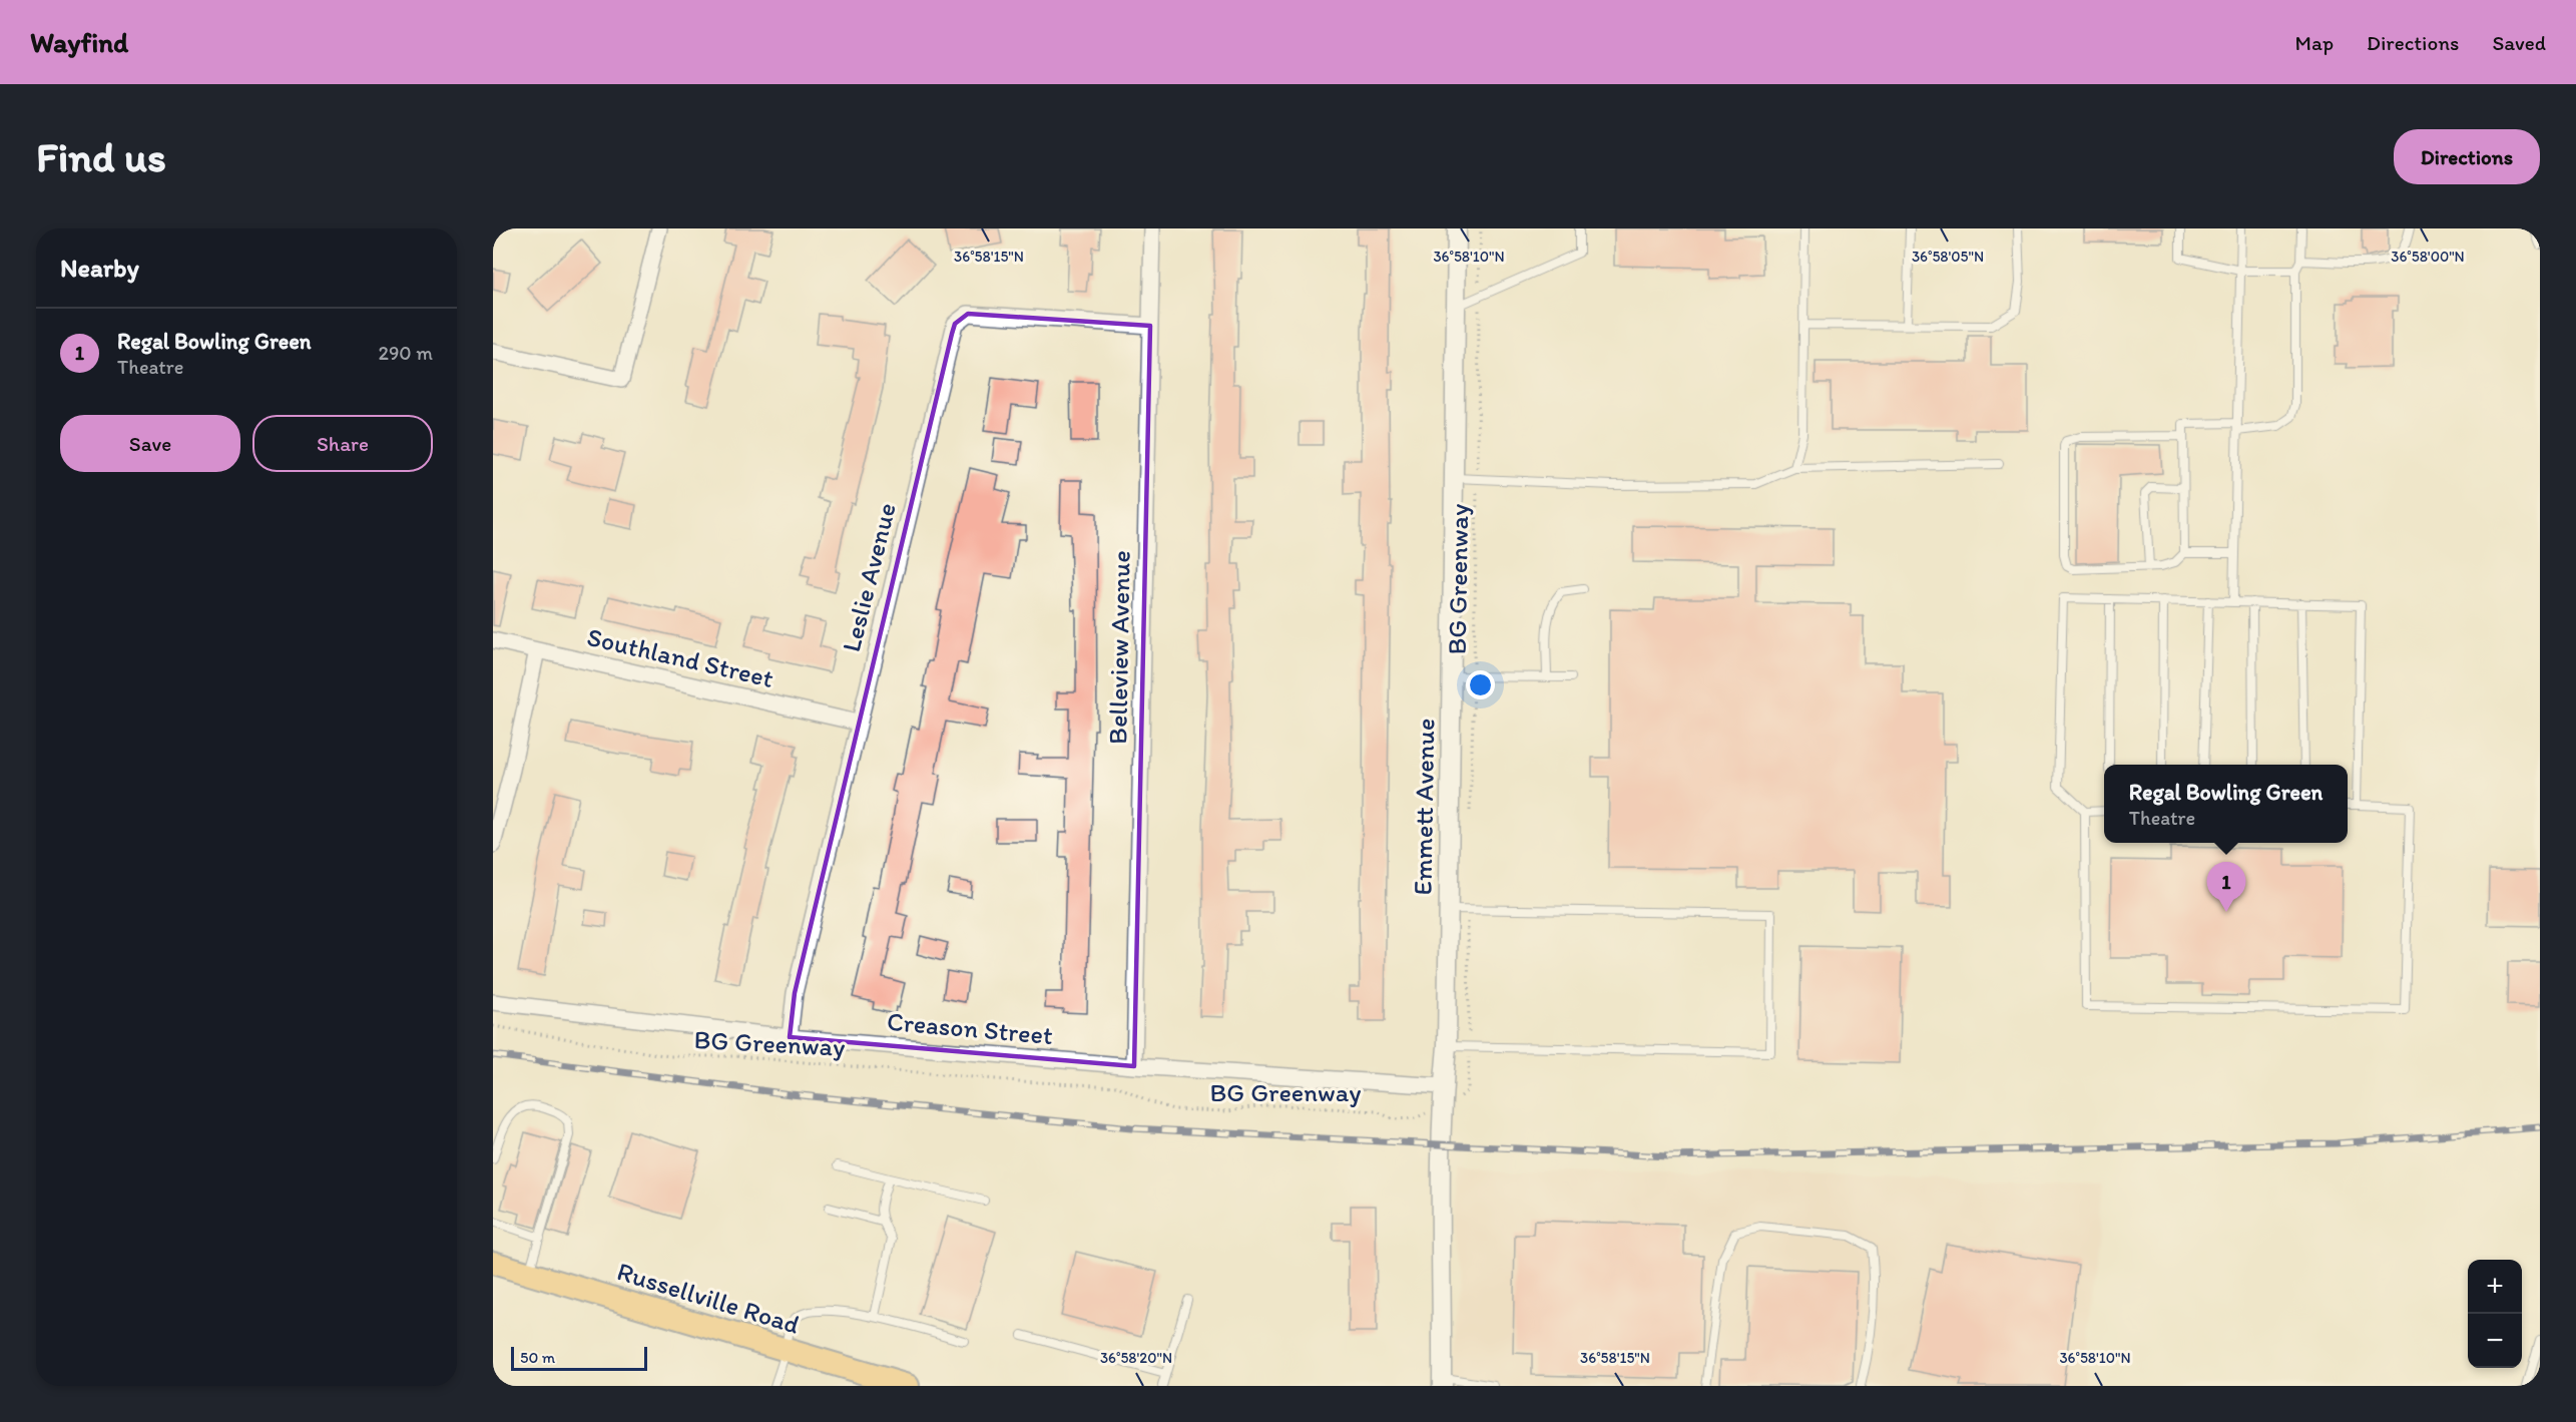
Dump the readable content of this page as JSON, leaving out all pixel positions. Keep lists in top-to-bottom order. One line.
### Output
{"streets":{"main road":["Russellville Road"],"street":["Leslie Avenue","Belleview Avenue","Southland Street","Emmett Avenue","Creason Street"],"path":["BG Greenway"]},"crossings":[["Leslie Avenue","Belleview Avenue"],["Leslie Avenue","Southland Street"],["Leslie Avenue","Creason Street"],["BG Greenway","Emmett Avenue"],["Belleview Avenue","Creason Street"],["Emmett Avenue","Creason Street"]],"scale_bar":"50 m","page":{"header":"Wayfind","nav":["Map","Directions","Saved"],"buttons":["Directions",["Save","Share"]],"title":"Find us","heading":"Nearby","list":[{"mark":"1","name":"Regal Bowling Green","note":"Theatre","value":"290 m"}],"popup":["Regal Bowling Green","Theatre"],"pins":"1","map_buttons":["+","−"],"scale":"50 m"},"coordinates":["36°58'15\"N","36°58'10\"N","36°58'05\"N","36°58'00\"N","36°58'20\"N"]}
